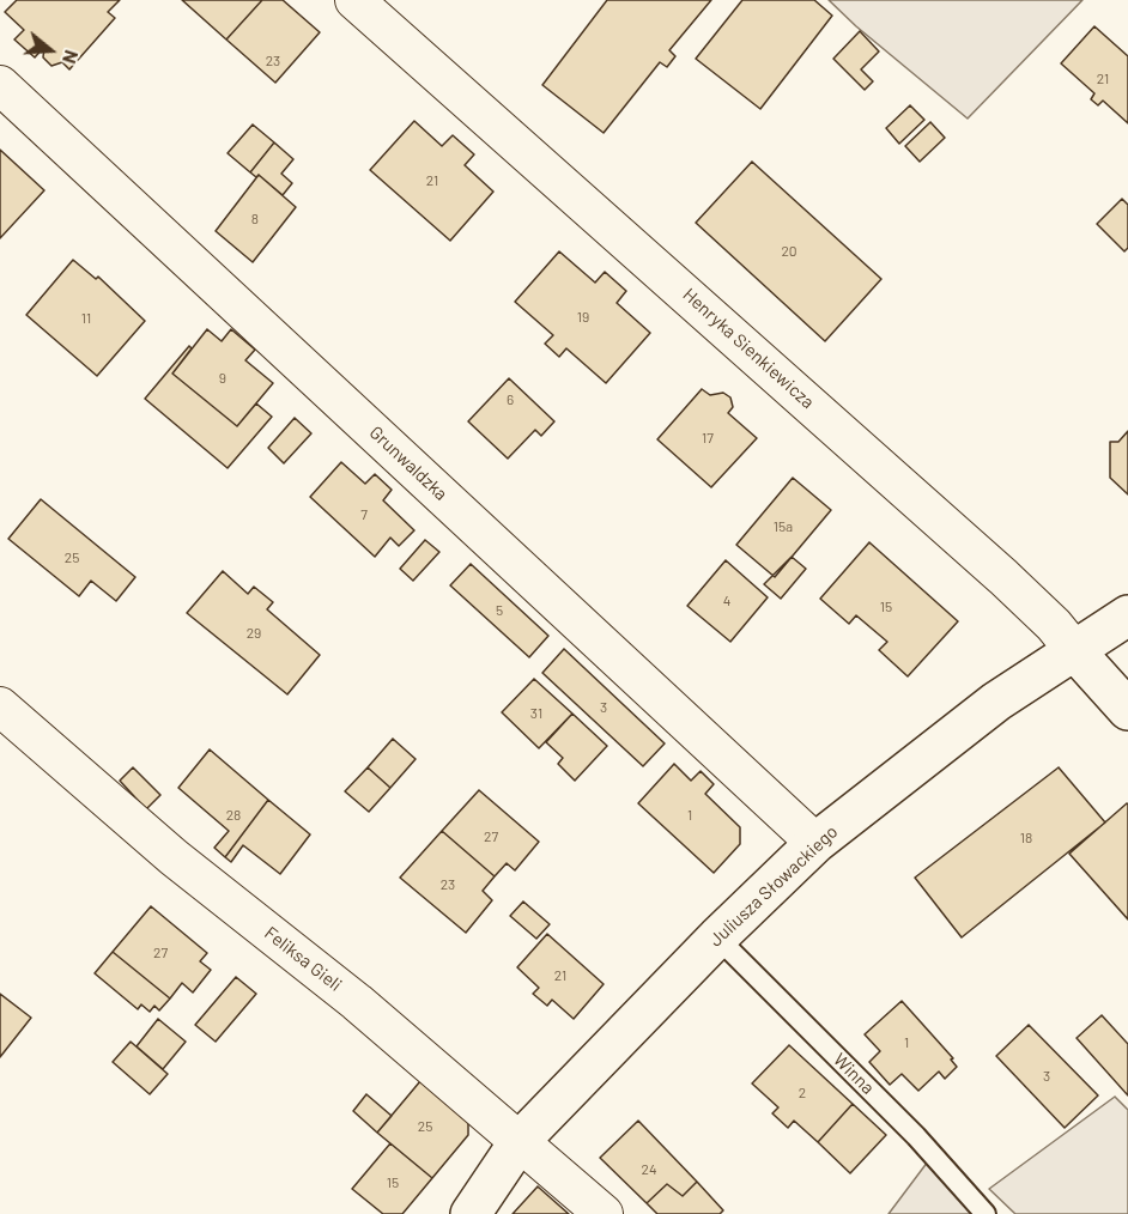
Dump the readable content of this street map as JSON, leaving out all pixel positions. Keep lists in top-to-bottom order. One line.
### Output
{"streets":{"street":["Henryka Sienkiewicza","Grunwaldzka","Juliusza Słowackiego","Feliksa Gieli"],"lane":["Winna"]},"crossings":[["Henryka Sienkiewicza","Juliusza Słowackiego"],["Grunwaldzka","Juliusza Słowackiego"],["Juliusza Słowackiego","Feliksa Gieli"],["Juliusza Słowackiego","Winna"]],"house_numbers":["23","21","21","8","20","19","11","9","6","17","7","15a","25","4","15","5","29","3","31","28","1","27","18","23","27","21","1","3","2","25","24","15"],"north":"right"}
